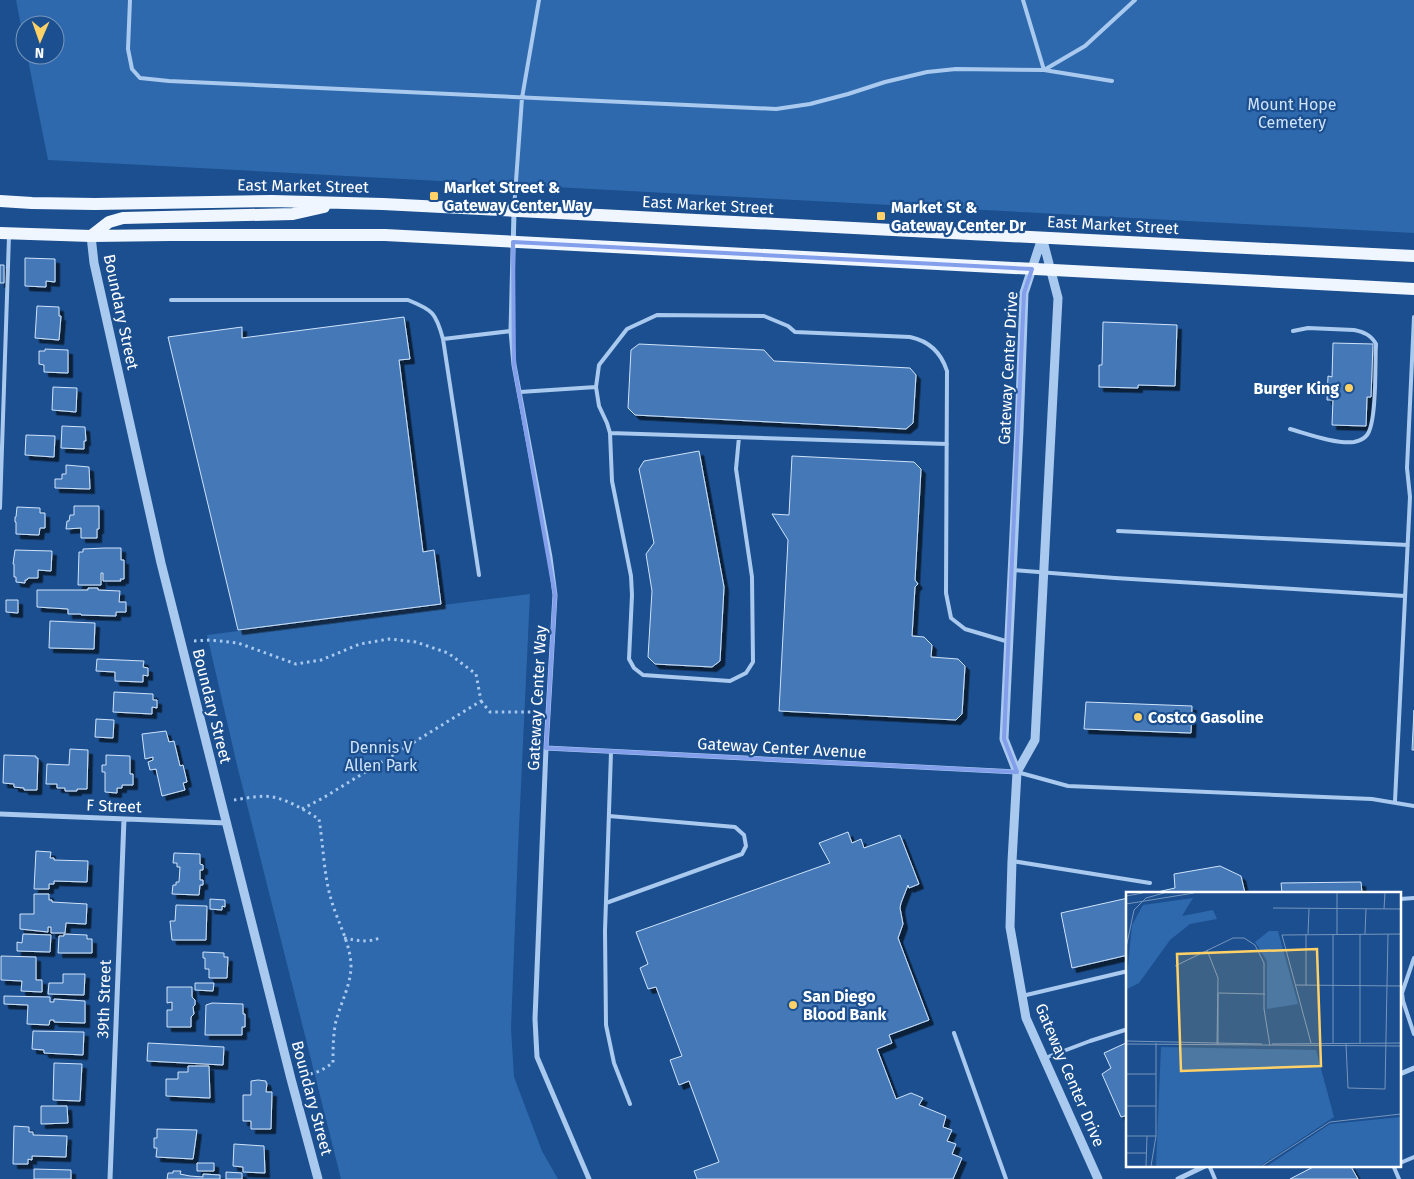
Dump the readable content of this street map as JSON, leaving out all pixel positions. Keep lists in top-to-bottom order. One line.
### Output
{"streets":{"main road":["East Market Street"],"street":["Boundary Street","Gateway Center Drive","Gateway Center Way","Gateway Center Avenue","F Street","39th Street"]},"crossings":[["East Market Street","Gateway Center Drive"],["East Market Street","Gateway Center Way"],["Boundary Street","F Street"],["Gateway Center Drive","Gateway Center Avenue"],["Gateway Center Way","Gateway Center Avenue"],["F Street","39th Street"]],"parks":["Mount Hope Cemetery","Dennis V Allen Park"],"places":{"transit":["Market Street & Gateway Center Way","Market St & Gateway Center Dr"],"other":["Burger King","Costco Gasoline","San Diego Blood Bank"]},"north":"bottom"}
